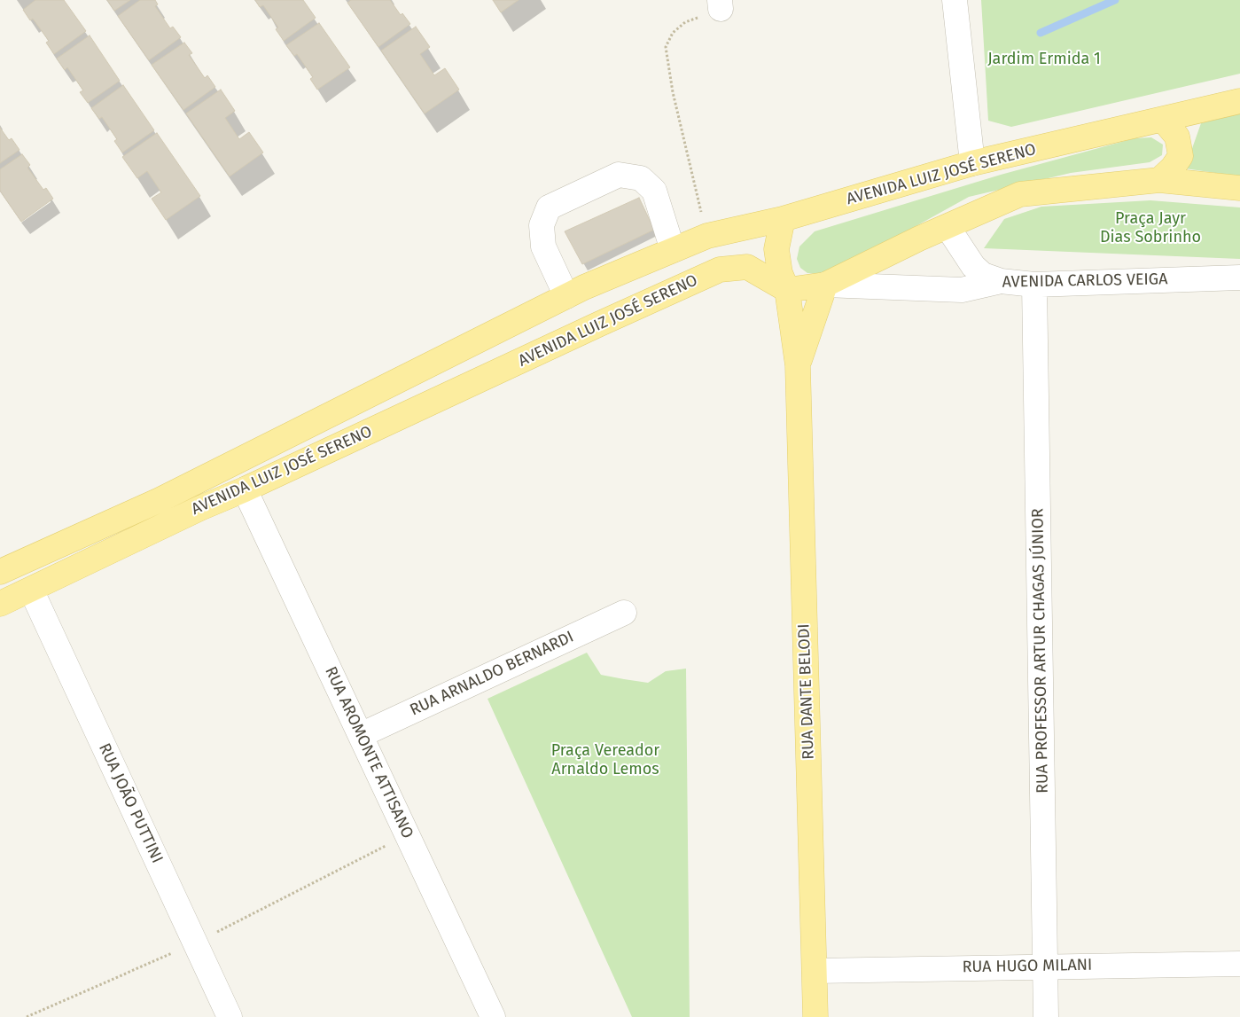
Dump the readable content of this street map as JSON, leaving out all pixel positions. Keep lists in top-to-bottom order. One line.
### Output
{"streets":{"main road":["AVENIDA LUIZ JOSÉ SERENO","RUA DANTE BELODI"],"street":["AVENIDA CARLOS VEIGA","RUA PROFESSOR ARTUR CHAGAS JÚNIOR","RUA ARNALDO BERNARDI","RUA AROMONTE ATTISANO","RUA JOÃO PUTTINI","RUA HUGO MILANI"]},"crossings":[["AVENIDA LUIZ JOSÉ SERENO","RUA AROMONTE ATTISANO"],["AVENIDA LUIZ JOSÉ SERENO","RUA JOÃO PUTTINI"],["AVENIDA CARLOS VEIGA","RUA PROFESSOR ARTUR CHAGAS JÚNIOR"],["RUA PROFESSOR ARTUR CHAGAS JÚNIOR","RUA HUGO MILANI"],["RUA ARNALDO BERNARDI","RUA AROMONTE ATTISANO"],["RUA DANTE BELODI","RUA HUGO MILANI"]],"parks":["Jardim Ermida 1","Praça Jayr Dias Sobrinho","Praça Vereador Arnaldo Lemos"]}
